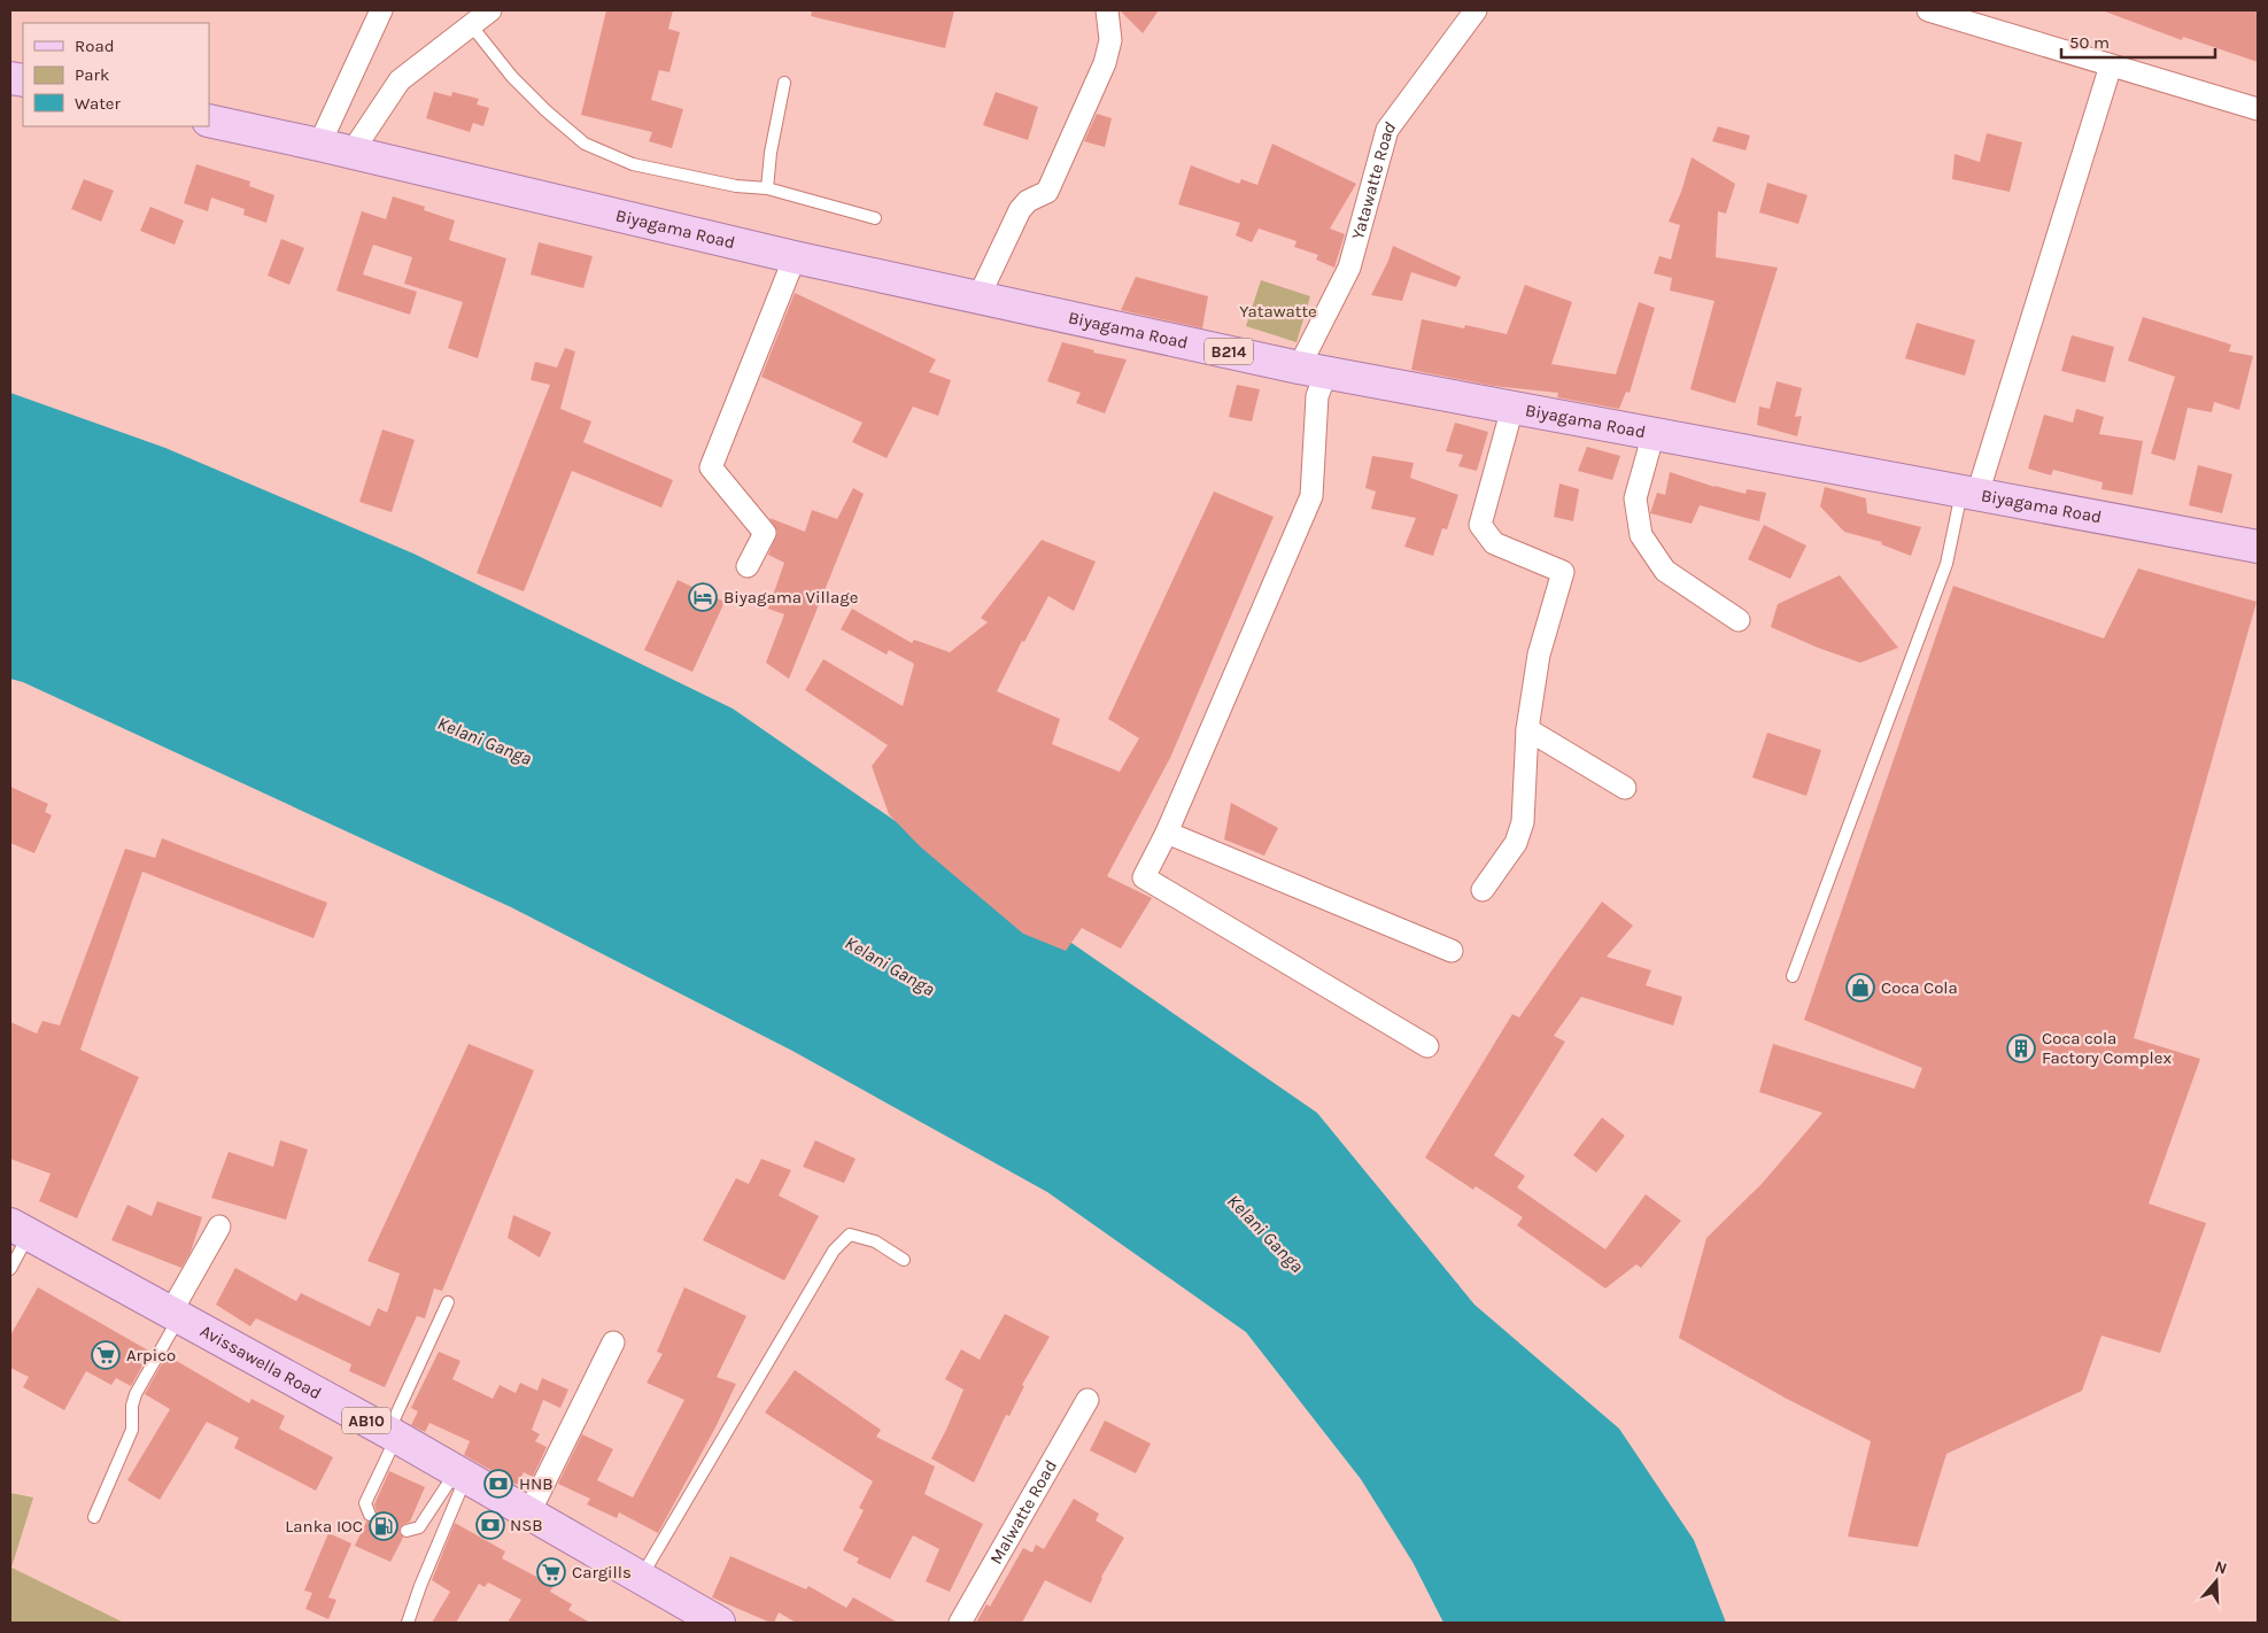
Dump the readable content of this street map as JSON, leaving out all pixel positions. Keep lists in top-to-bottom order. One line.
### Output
{"streets":{"main road":["Biyagama Road","B214","Avissawella Road","AB10"],"street":["Yatawatte Road","Malwatte Road"]},"crossings":[["Yatawatte Road","Biyagama Road"]],"water":["Kelani Ganga"],"parks":["Yatawatte"],"places":{"hotel":["Biyagama Village"],"shop":["Coca Cola"],"building":["Coca cola Factory Complex"],"supermarket":["Arpico","Cargills"],"bank":["HNB","NSB"],"fuel station":["Lanka IOC"]},"legend":["Road","Park","Water"],"scale_bar":"50 m","north":"top"}
